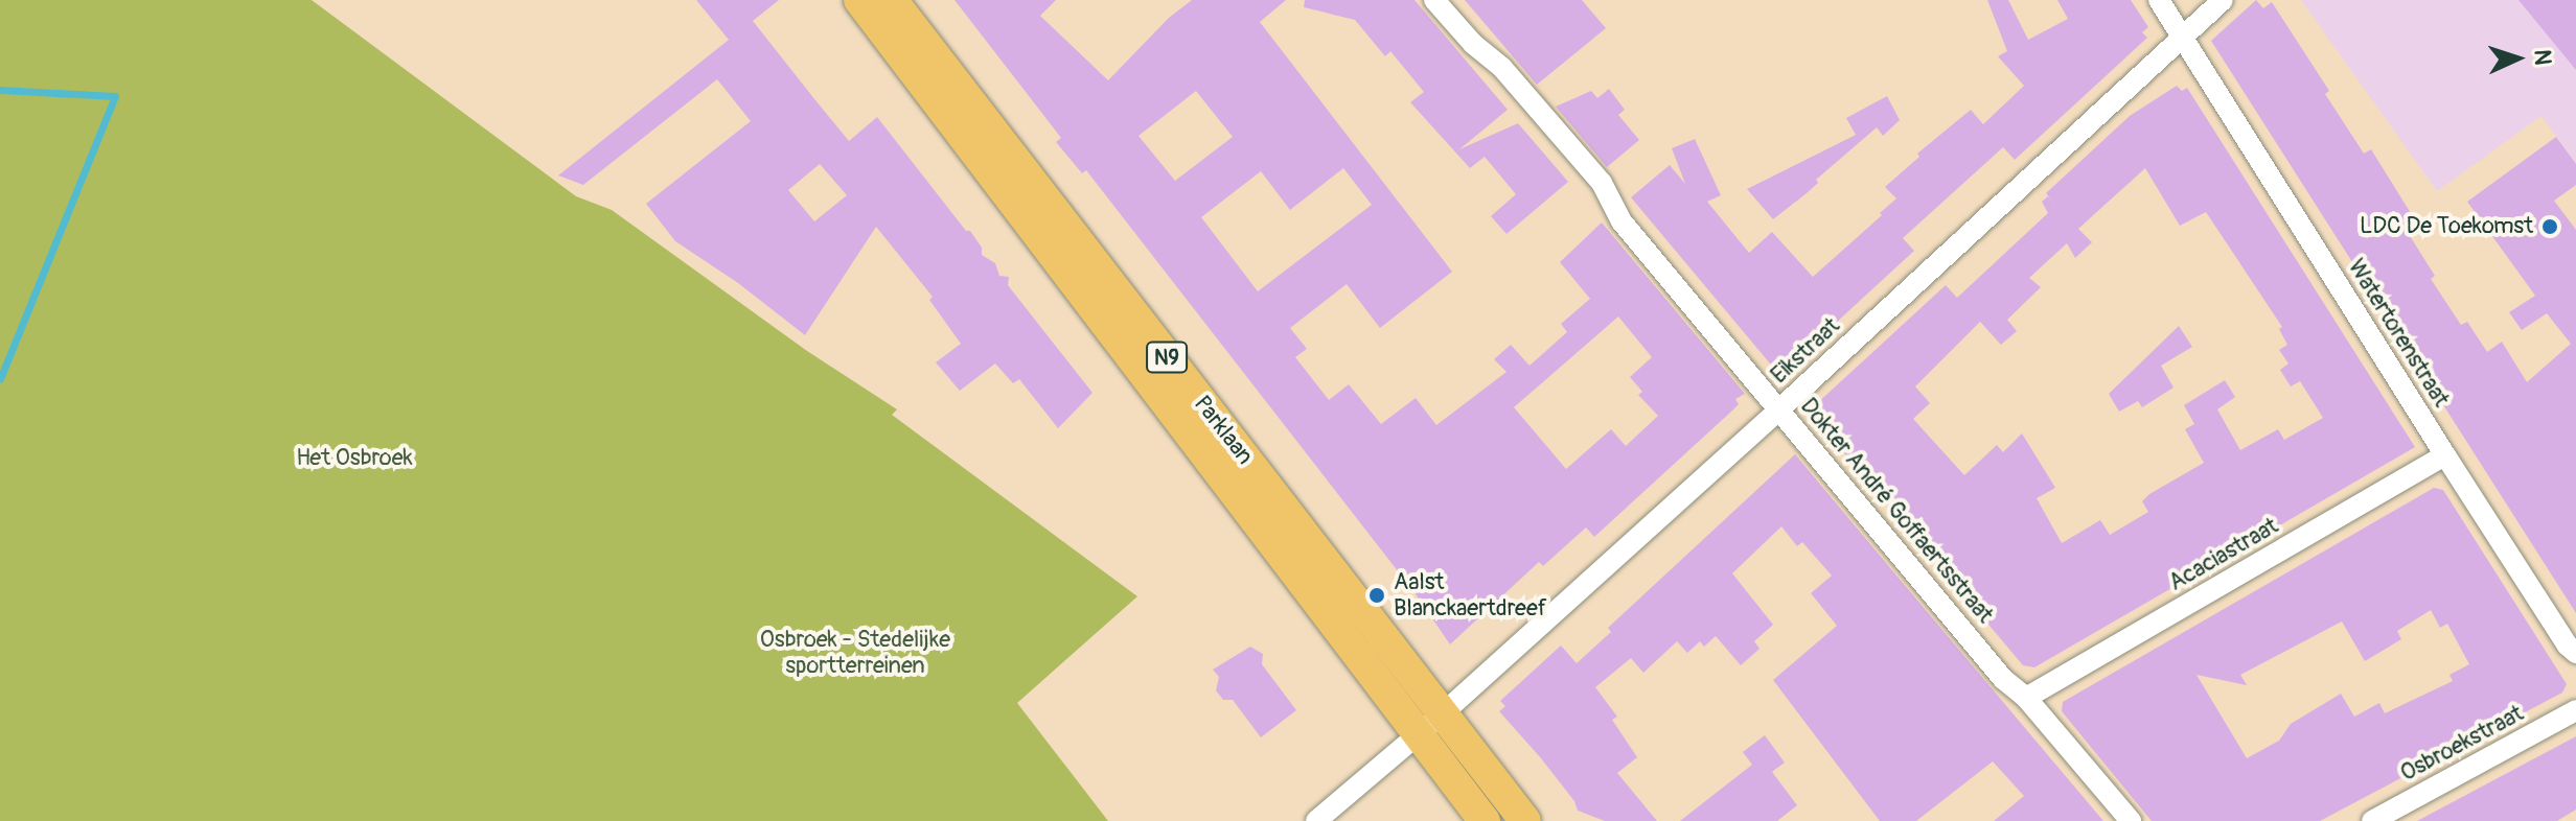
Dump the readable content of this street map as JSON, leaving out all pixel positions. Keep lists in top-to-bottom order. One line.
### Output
{"streets":{"main road":["N9","Parklaan"],"street":["Watertorenstraat","Eikstraat","Dokter André Goffaertsstraat","Acaciastraat","Osbroekstraat"]},"crossings":[["Watertorenstraat","Eikstraat"],["Watertorenstraat","Acaciastraat"],["Eikstraat","Parklaan"],["Eikstraat","Dokter André Goffaertsstraat"],["Dokter André Goffaertsstraat","Acaciastraat"]],"parks":["Het Osbroek","Osbroek - Stedelijke sportterreinen"],"places":["LDC De Toekomst","Aalst Blanckaertdreef"],"north":"right"}
